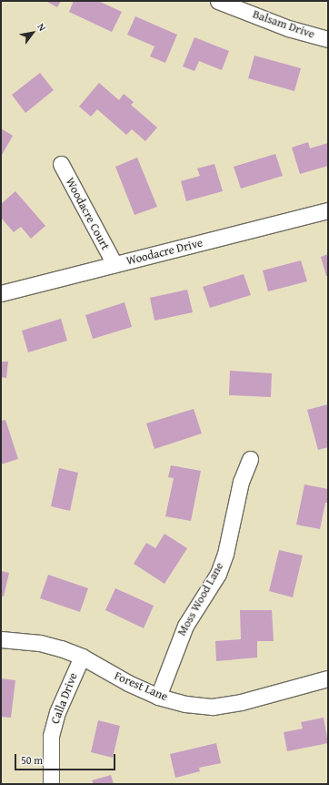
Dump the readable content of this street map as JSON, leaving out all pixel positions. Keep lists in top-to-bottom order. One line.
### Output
{"streets":{"street":["Balsam Drive","Woodacre Court","Woodacre Drive","Moss Wood Lane","Forest Lane","Calla Drive"]},"crossings":[["Woodacre Court","Woodacre Drive"],["Moss Wood Lane","Forest Lane"],["Forest Lane","Calla Drive"]],"scale_bar":"50 m","north":"top right"}
